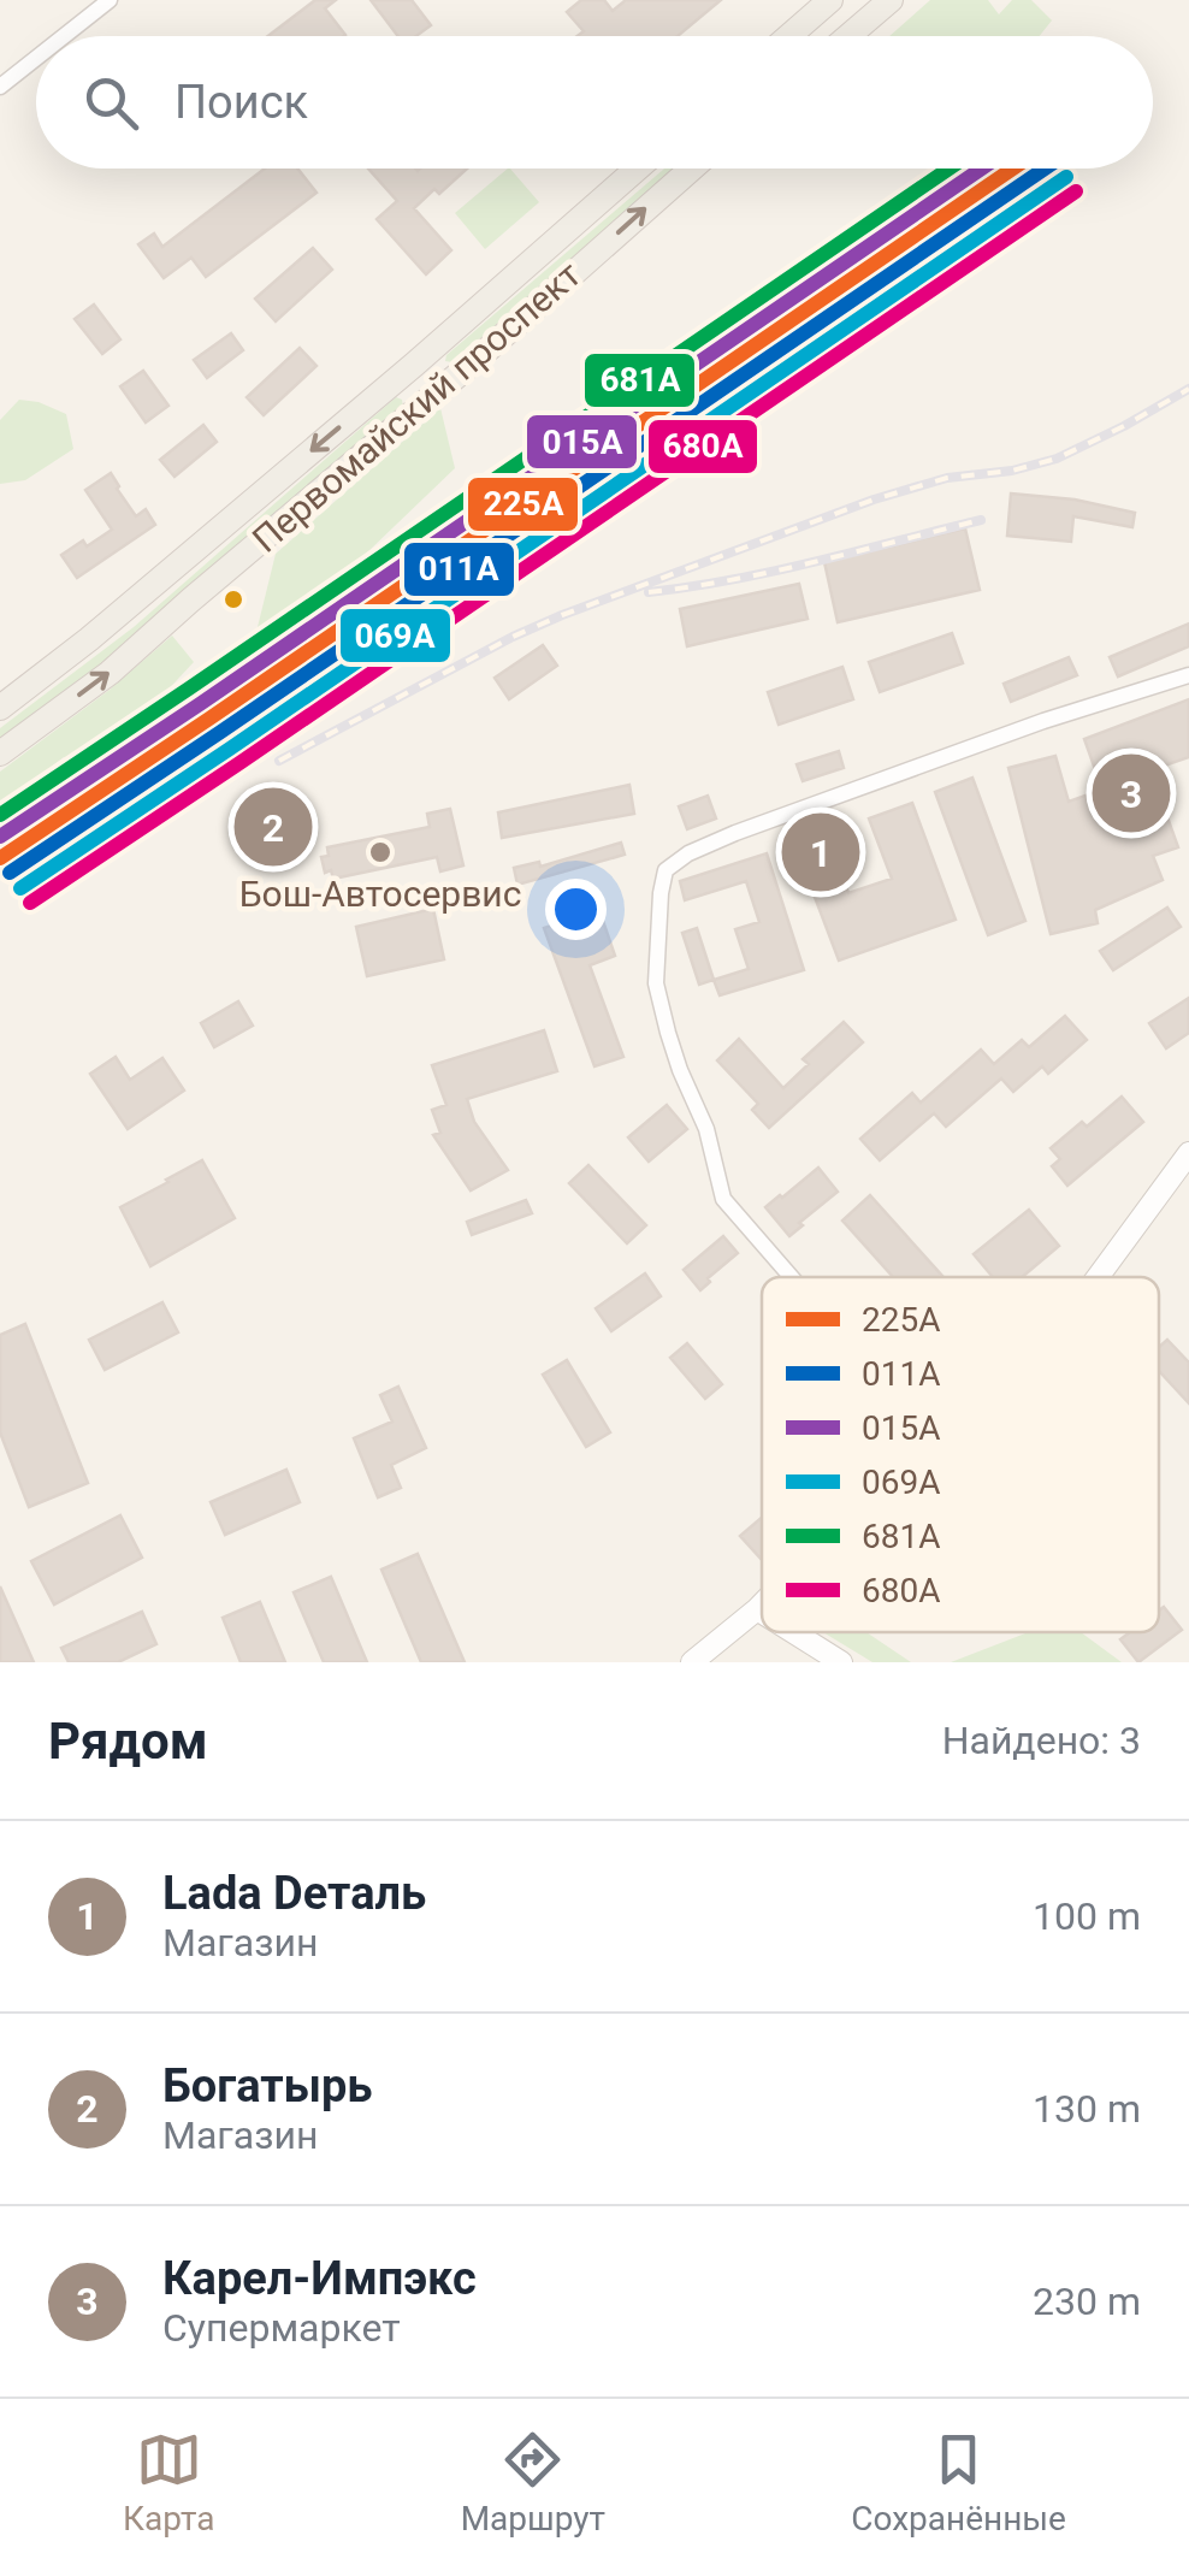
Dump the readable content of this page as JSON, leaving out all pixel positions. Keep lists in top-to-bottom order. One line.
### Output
{"streets":{"main road":["Первомайский проспект"]},"places":["Бош-Автосервис"],"lines":["transit line 225А","transit line 011А","transit line 015А","transit line 681А","transit line 069А","transit line 680А"],"legend":["225А","011А","015А","069А","681А","680А"],"page":{"search":"Поиск","pins":["3","2","1"],"heading":["Рядом","Найдено: 3"],"list":[{"mark":"1","name":"Lada Dеталь","note":"Магазин","value":"100 m"},{"mark":"2","name":"Богатырь","note":"Магазин","value":"130 m"},{"mark":"3","name":"Карел-Импэкс","note":"Супермаркет","value":"230 m"}],"nav":["Карта","Маршрут","Сохранённые"]}}
